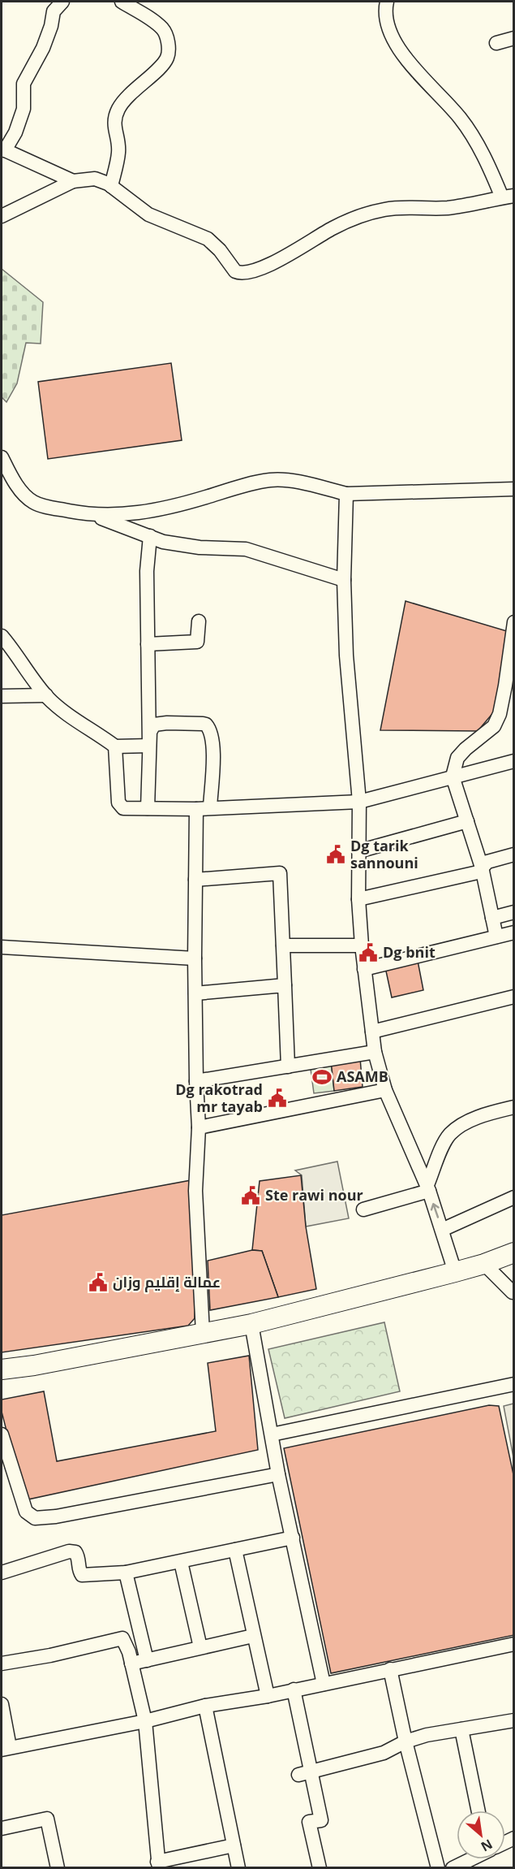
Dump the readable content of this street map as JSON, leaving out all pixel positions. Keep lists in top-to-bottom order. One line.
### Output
{"places":{"public building":["Dg tarik sannouni","Dg bnit","Dg rakotrad mr tayab","Ste rawi nour","عمالة إقليم وزان"],"sports":["ASAMB"]},"north":"bottom right"}
